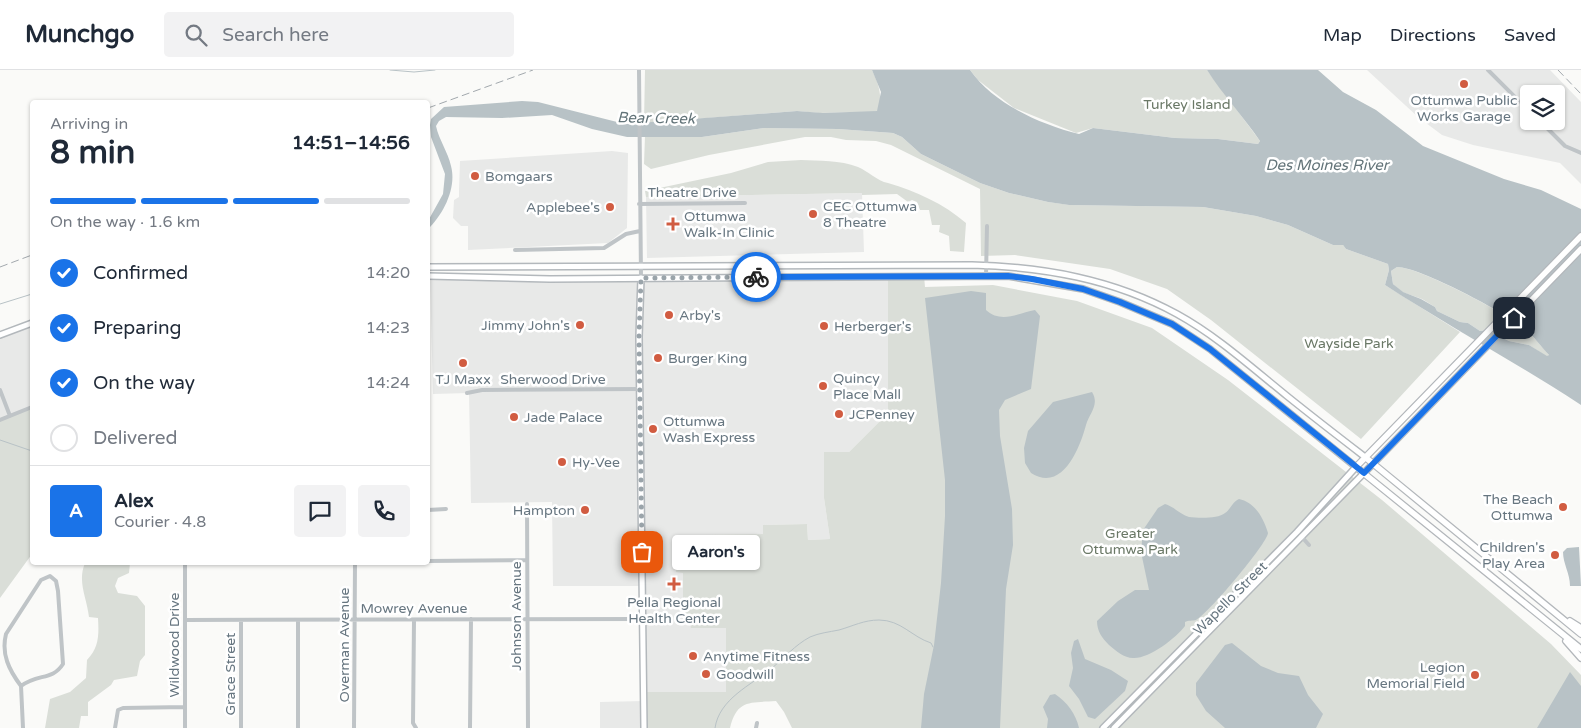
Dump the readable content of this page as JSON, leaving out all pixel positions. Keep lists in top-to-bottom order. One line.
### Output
{"streets":{"main road":["Wapello Street"],"street":["Theatre Drive","Sherwood Drive","Mowrey Avenue","Johnson Avenue","Wildwood Drive","Overman Avenue","Grace Street"]},"crossings":[["Mowrey Avenue","Johnson Avenue"],["Mowrey Avenue","Wildwood Drive"],["Mowrey Avenue","Overman Avenue"],["Mowrey Avenue","Grace Street"]],"water":["Bear Creek","Des Moines River"],"parks":["Turkey Island","Wayside Park","Greater Ottumwa Park"],"places":{"other":["Ottumwa Public Works Garage","Bomgaars","Applebee's","CEC Ottumwa 8 Theatre","Arby's","Jimmy John's","Herberger's","Burger King","TJ Maxx","Quincy Place Mall","JCPenney","Jade Palace","Ottumwa Wash Express","Hy-Vee","The Beach Ottumwa","Hampton","Aaron's","Children's Play Area","Anytime Fitness","Goodwill","Legion Memorial Field"],"health":["Ottumwa Walk-In Clinic","Pella Regional Health Center"]},"page":{"header":"Munchgo","search":"Search here","nav":["Map","Directions","Saved"],"heading":["8 min","Arriving in","14:51–14:56"],"panel":["Alex","Courier · 4.8"],"bar":"On the way · 1.6 km","list":[["Confirmed","14:20"],["Preparing","14:23"],["On the way","14:24"],"Delivered"],"round":"A","bubble":"Aaron's"}}
